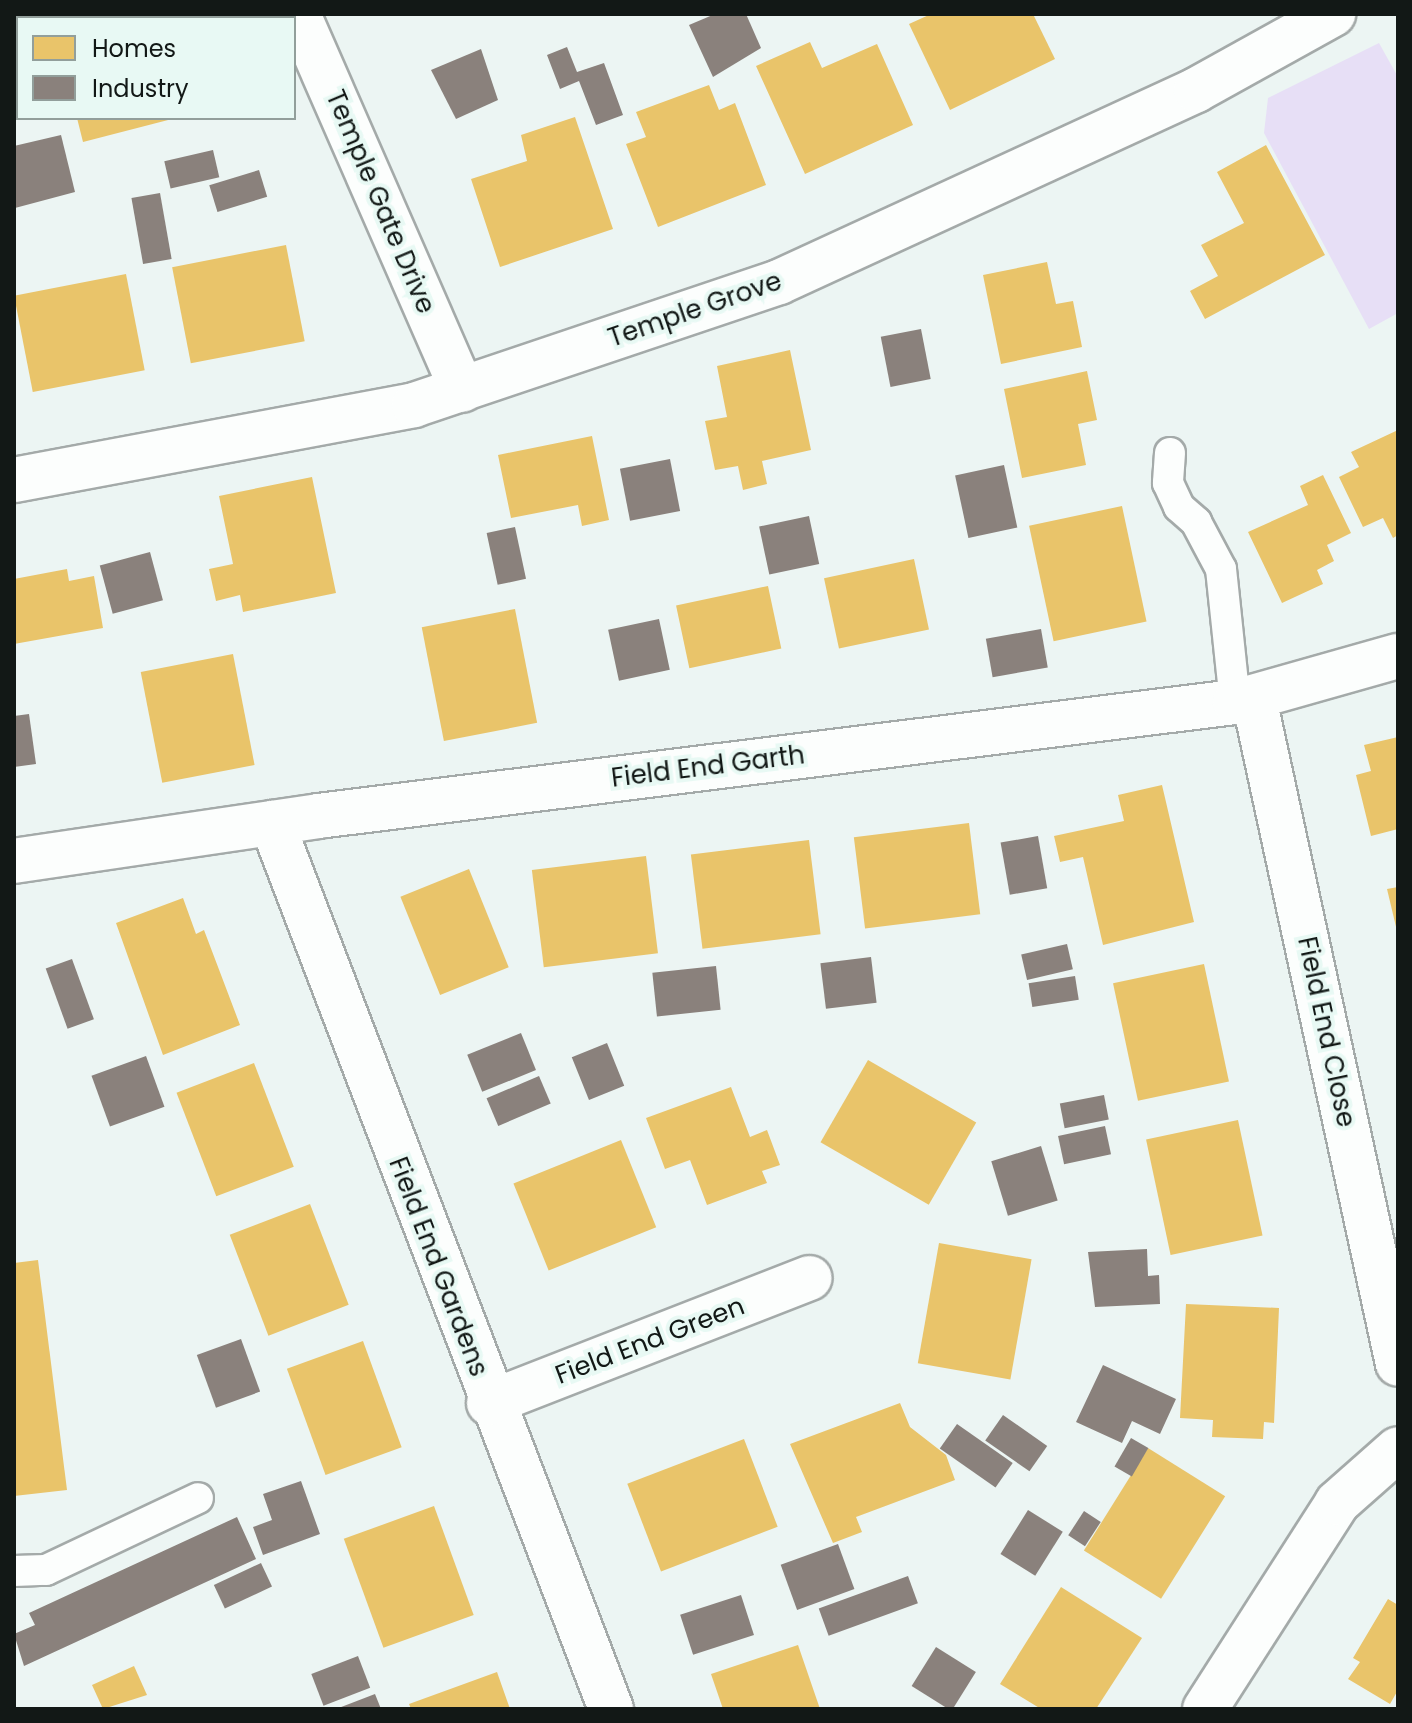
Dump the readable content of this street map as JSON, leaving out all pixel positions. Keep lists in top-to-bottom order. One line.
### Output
{"streets":{"street":["Temple Gate Drive","Temple Grove","Field End Garth","Field End Close","Field End Gardens","Field End Green"]},"crossings":[["Temple Gate Drive","Temple Grove"],["Field End Garth","Field End Close"],["Field End Garth","Field End Gardens"],["Field End Gardens","Field End Green"]],"legend":["Homes","Industry"]}
